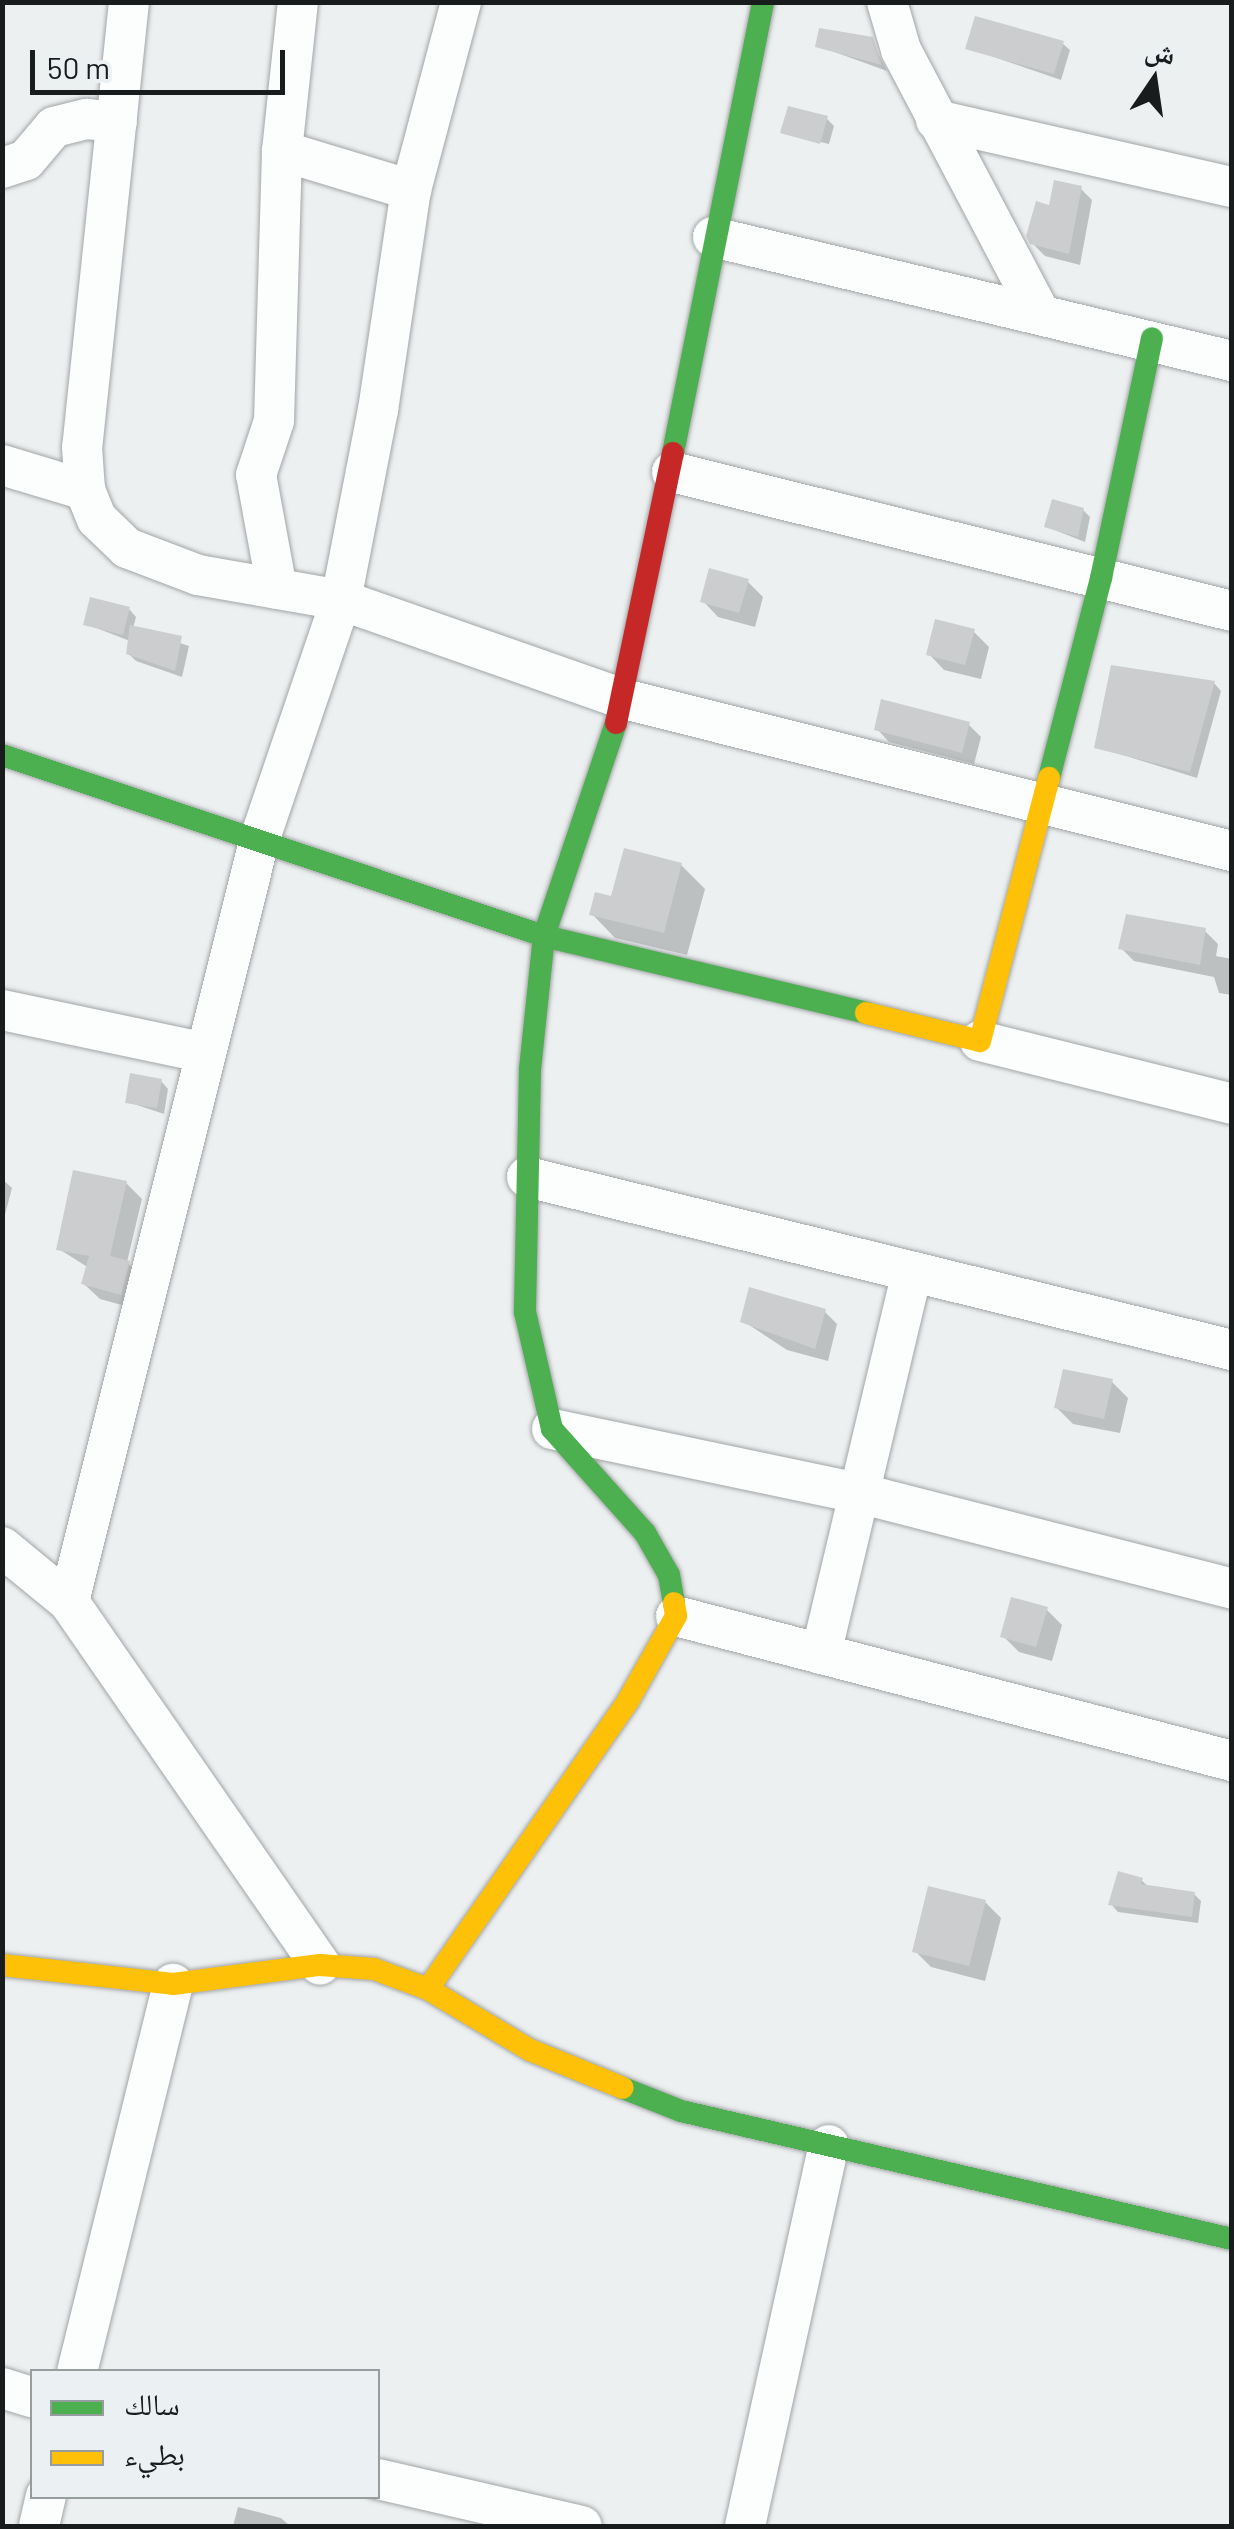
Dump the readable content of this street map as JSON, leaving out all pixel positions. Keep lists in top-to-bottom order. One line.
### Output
{"legend":["سالك","بطيء"],"scale_bar":"50 m","north":"top"}
